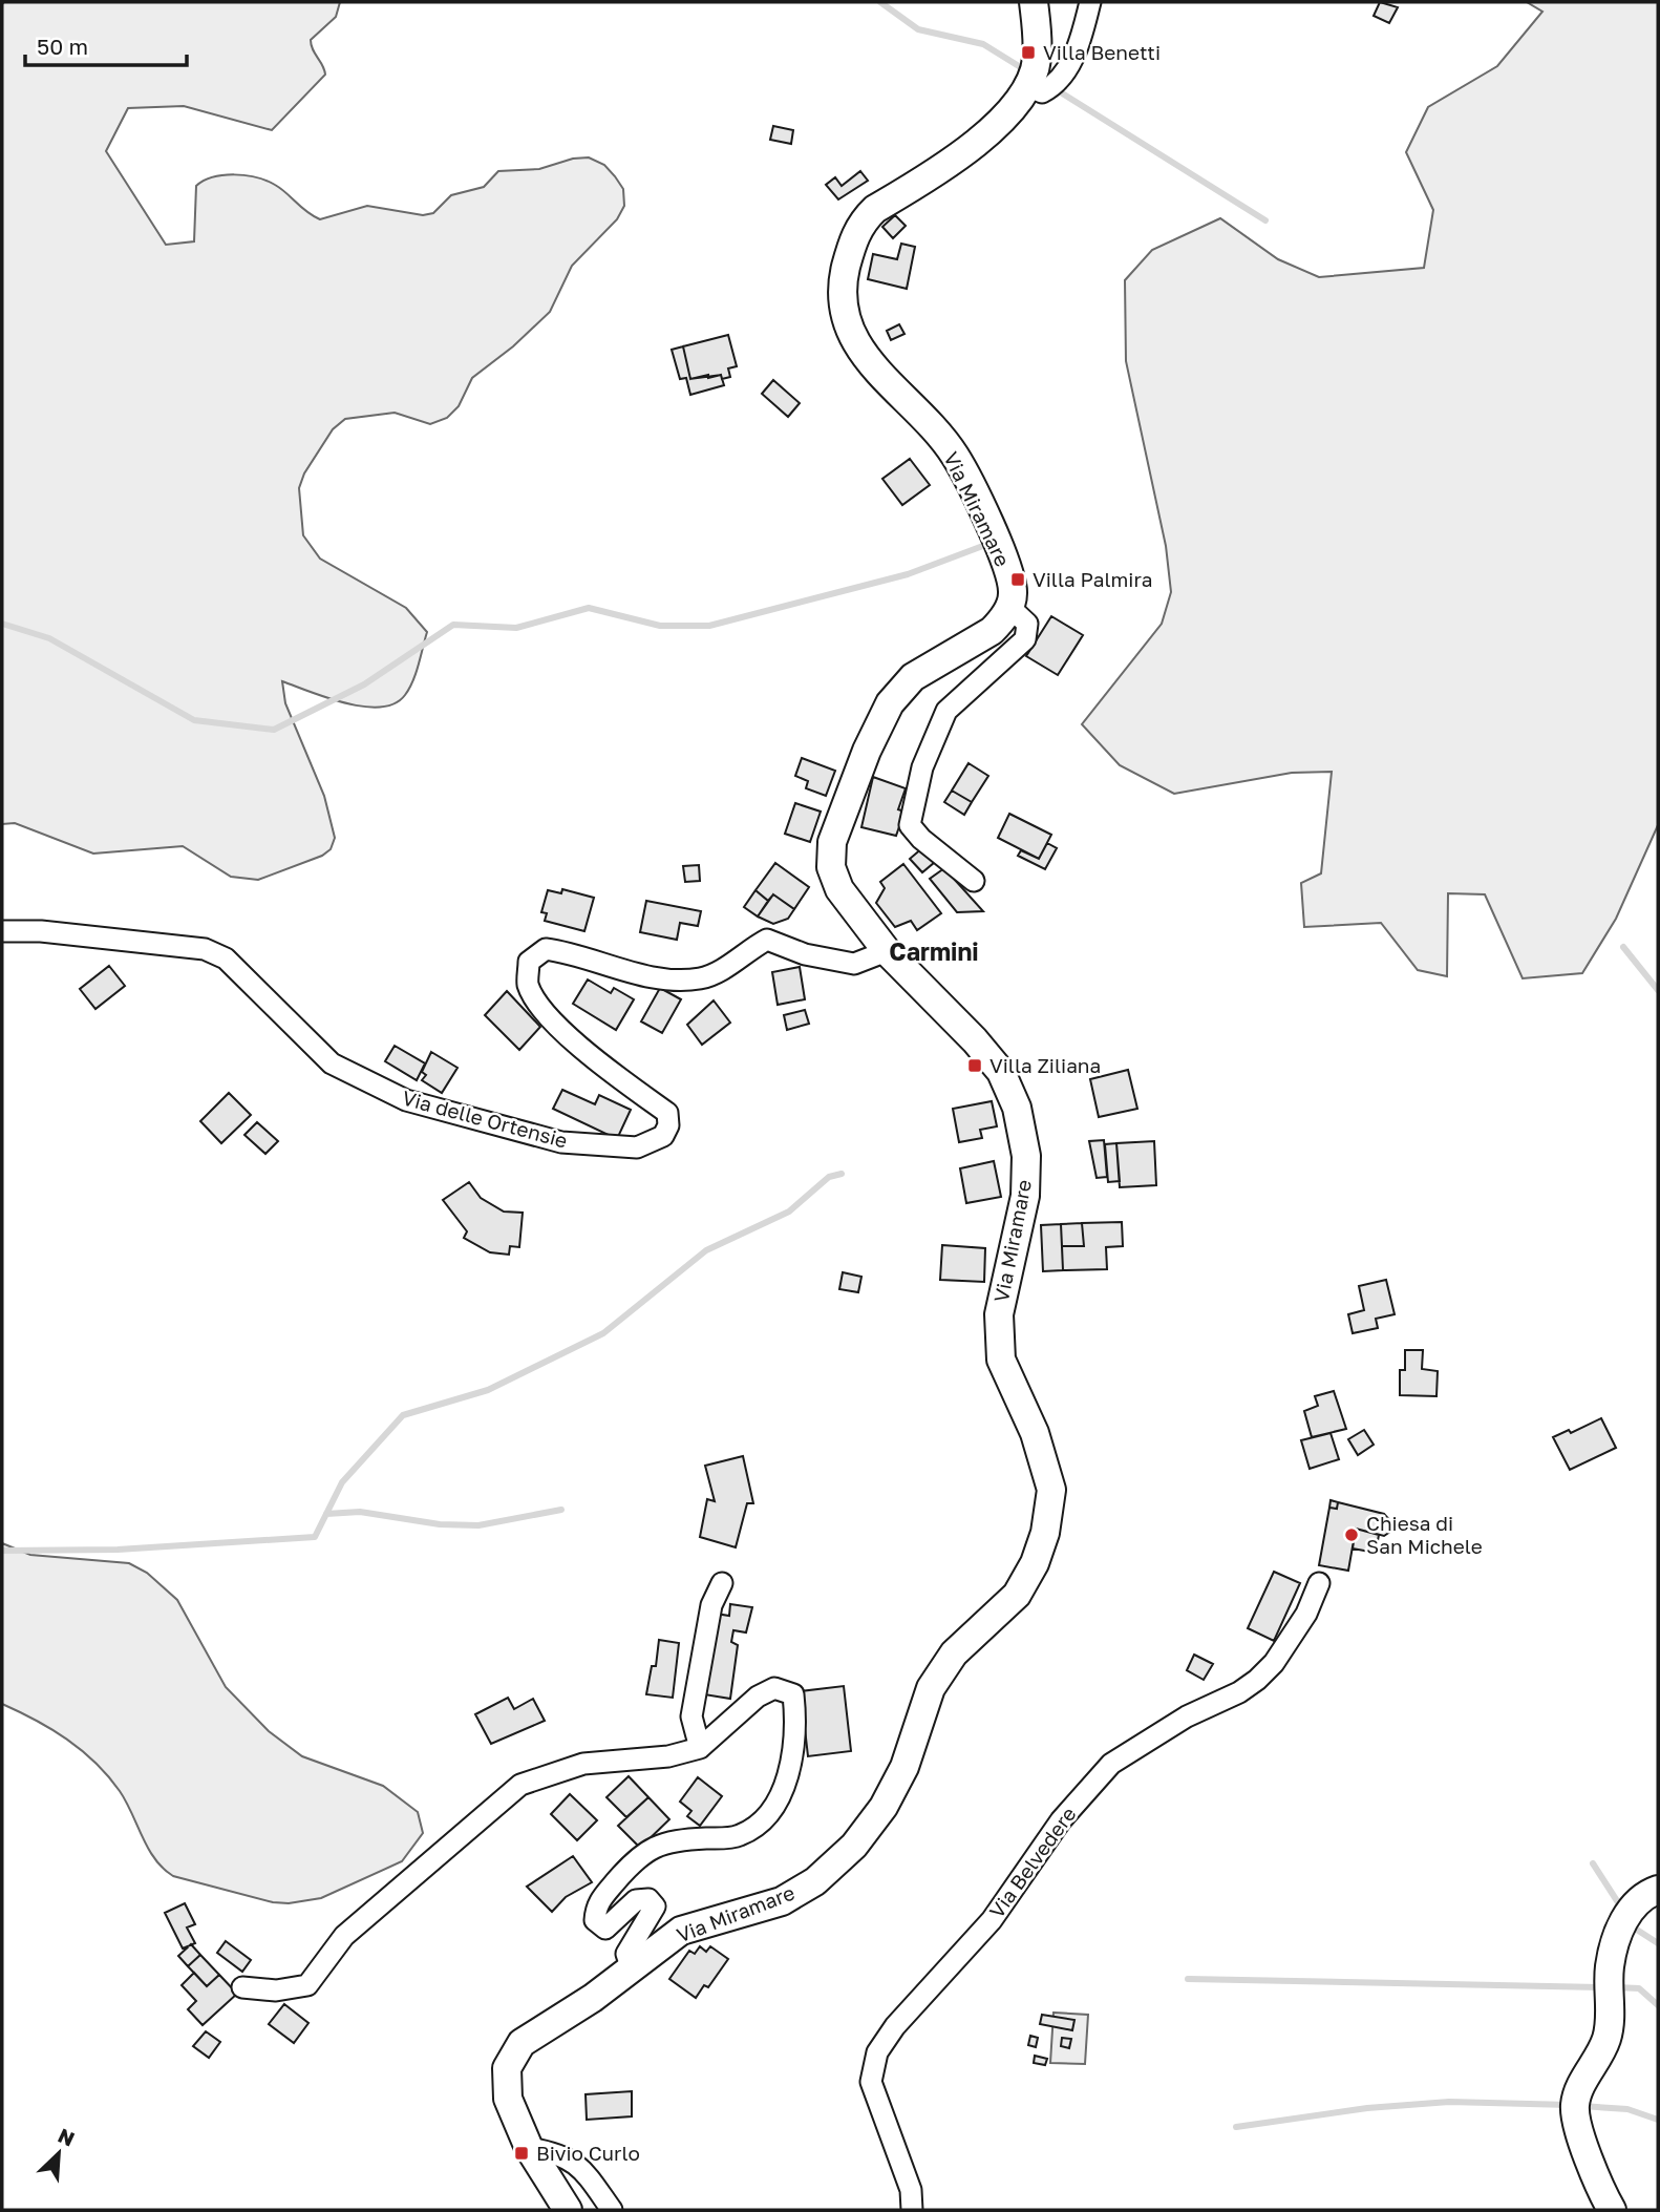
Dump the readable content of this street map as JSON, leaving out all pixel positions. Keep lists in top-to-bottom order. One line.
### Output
{"streets":{"street":["Via Miramare","Via delle Ortensie","Via Belvedere"]},"crossings":[["Via Miramare","Via delle Ortensie"]],"districts":["Carmini"],"places":{"transit":["Villa Benetti","Villa Palmira","Villa Ziliana","Bivio Curlo"],"other":["Chiesa di San Michele"]},"scale_bar":"50 m","north":"top right"}
